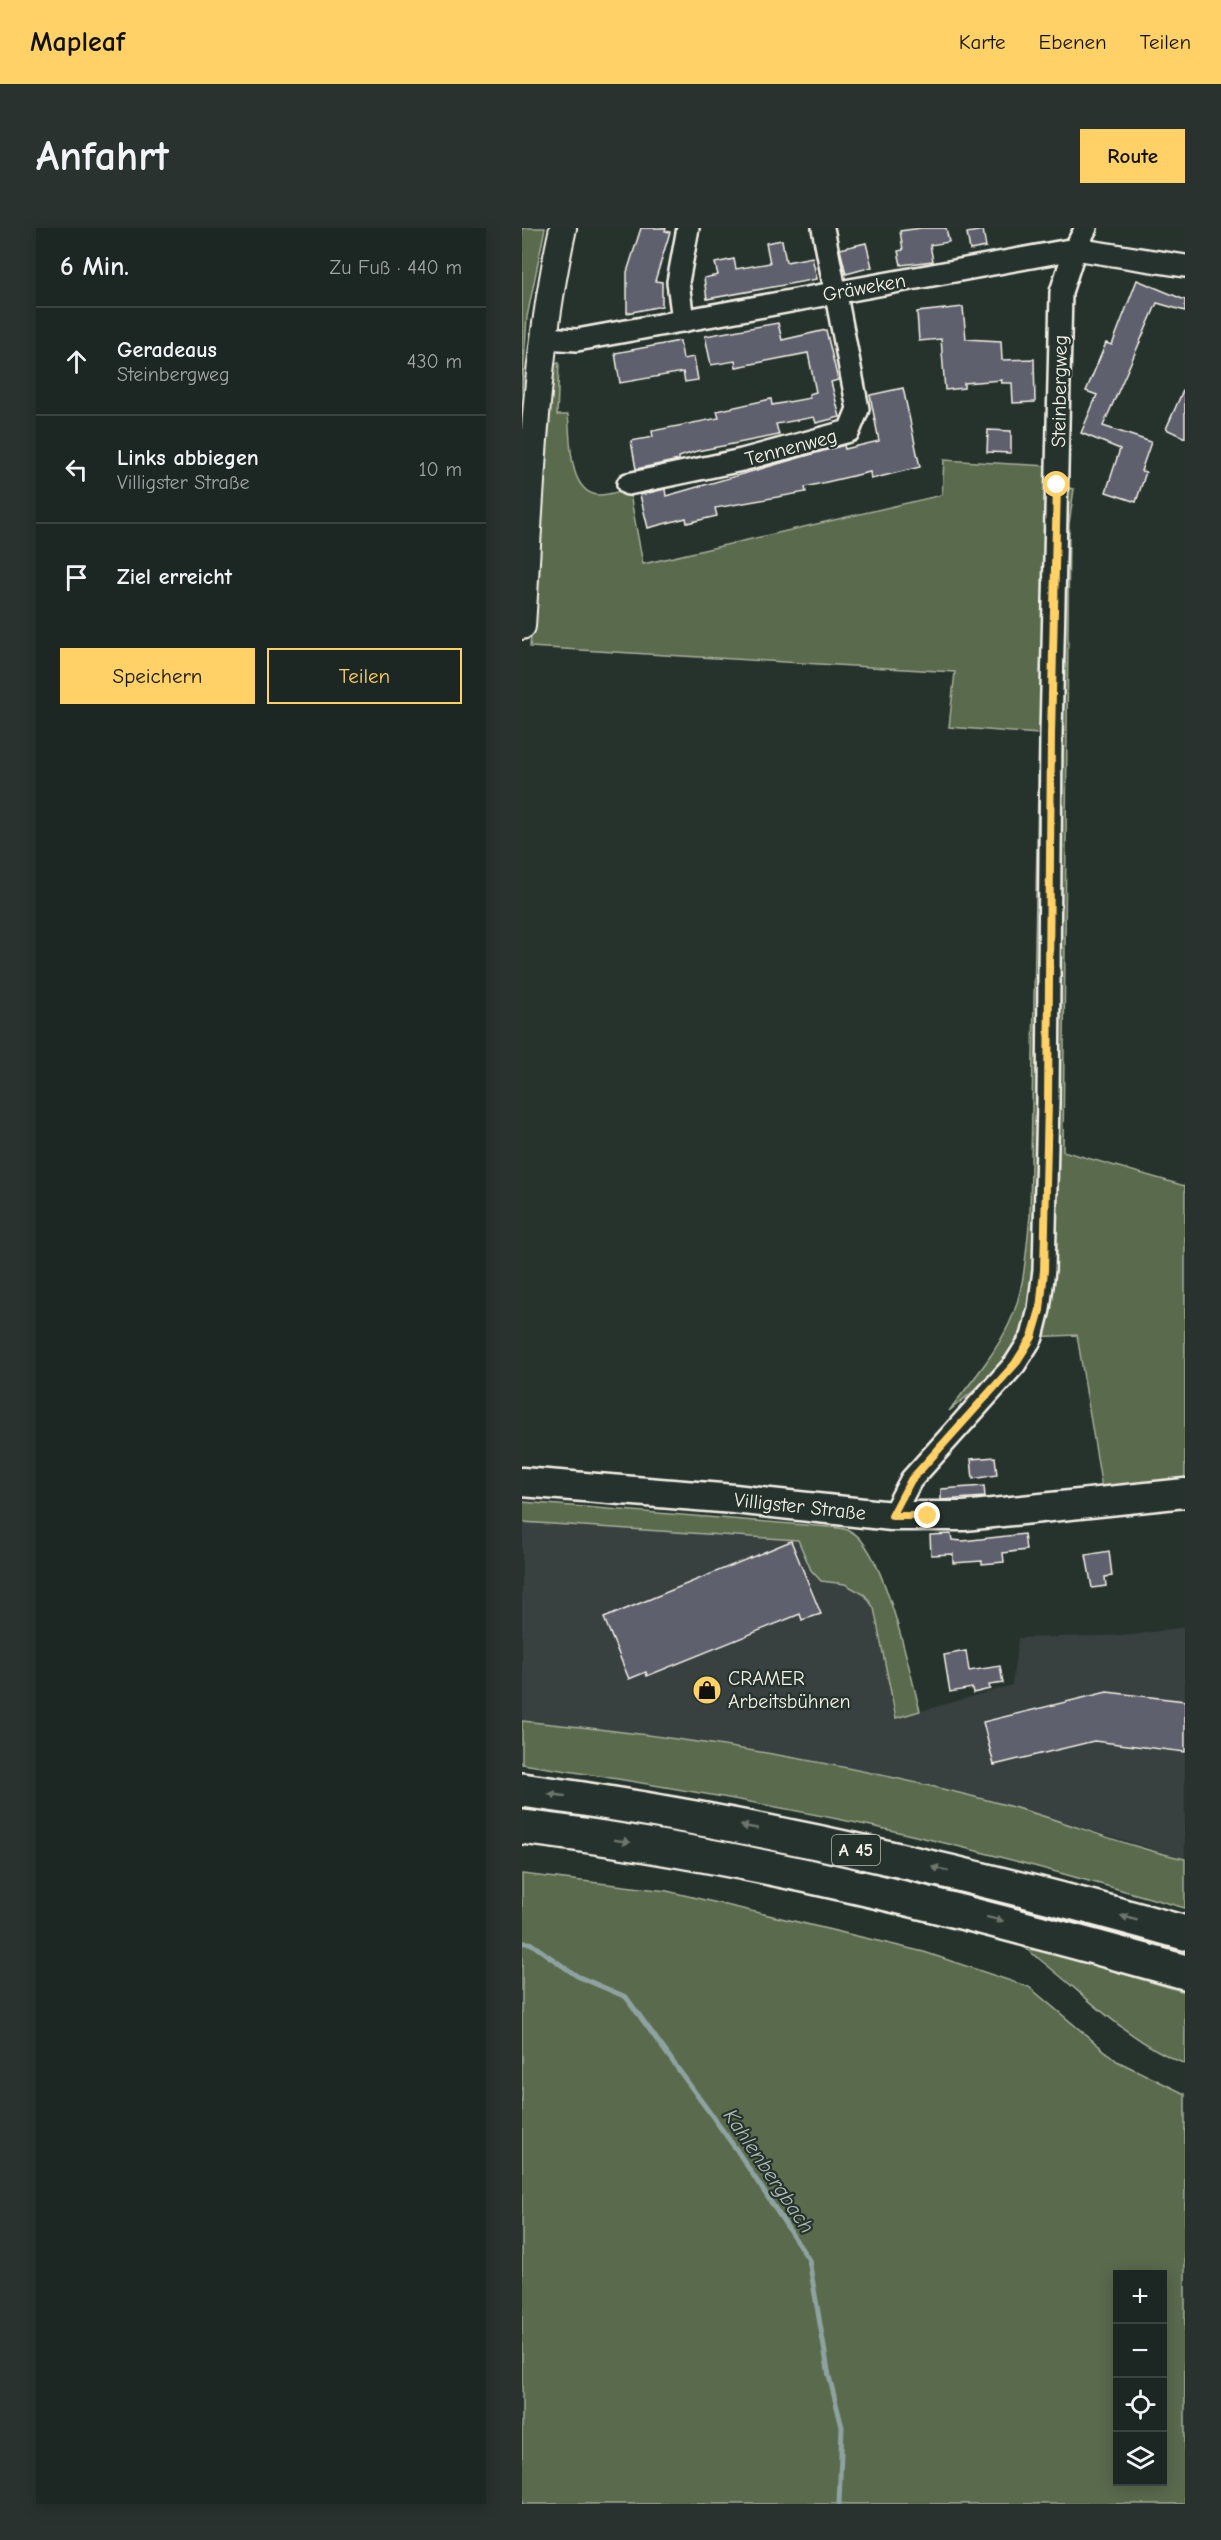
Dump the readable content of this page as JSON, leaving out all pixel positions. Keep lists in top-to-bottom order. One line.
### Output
{"streets":{"highway":["A 45"],"main road":["Villigster Straße"],"street":["Gräweken","Steinbergweg","Tennenweg"]},"crossings":[["Gräweken","Steinbergweg"],["Gräweken","Tennenweg"],["Steinbergweg","Villigster Straße"]],"water":["Kahlenbergbach"],"places":{"shop":["CRAMER Arbeitsbühnen"]},"page":{"header":"Mapleaf","nav":["Karte","Ebenen","Teilen"],"buttons":["Route",["Speichern","Teilen"]],"title":"Anfahrt","heading":["6 Min.","Zu Fuß · 440 m"],"list":[["Geradeaus","Steinbergweg","430 m"],["Links abbiegen","Villigster Straße","10 m"],"Ziel erreicht"],"map_buttons":["+","−"]}}
